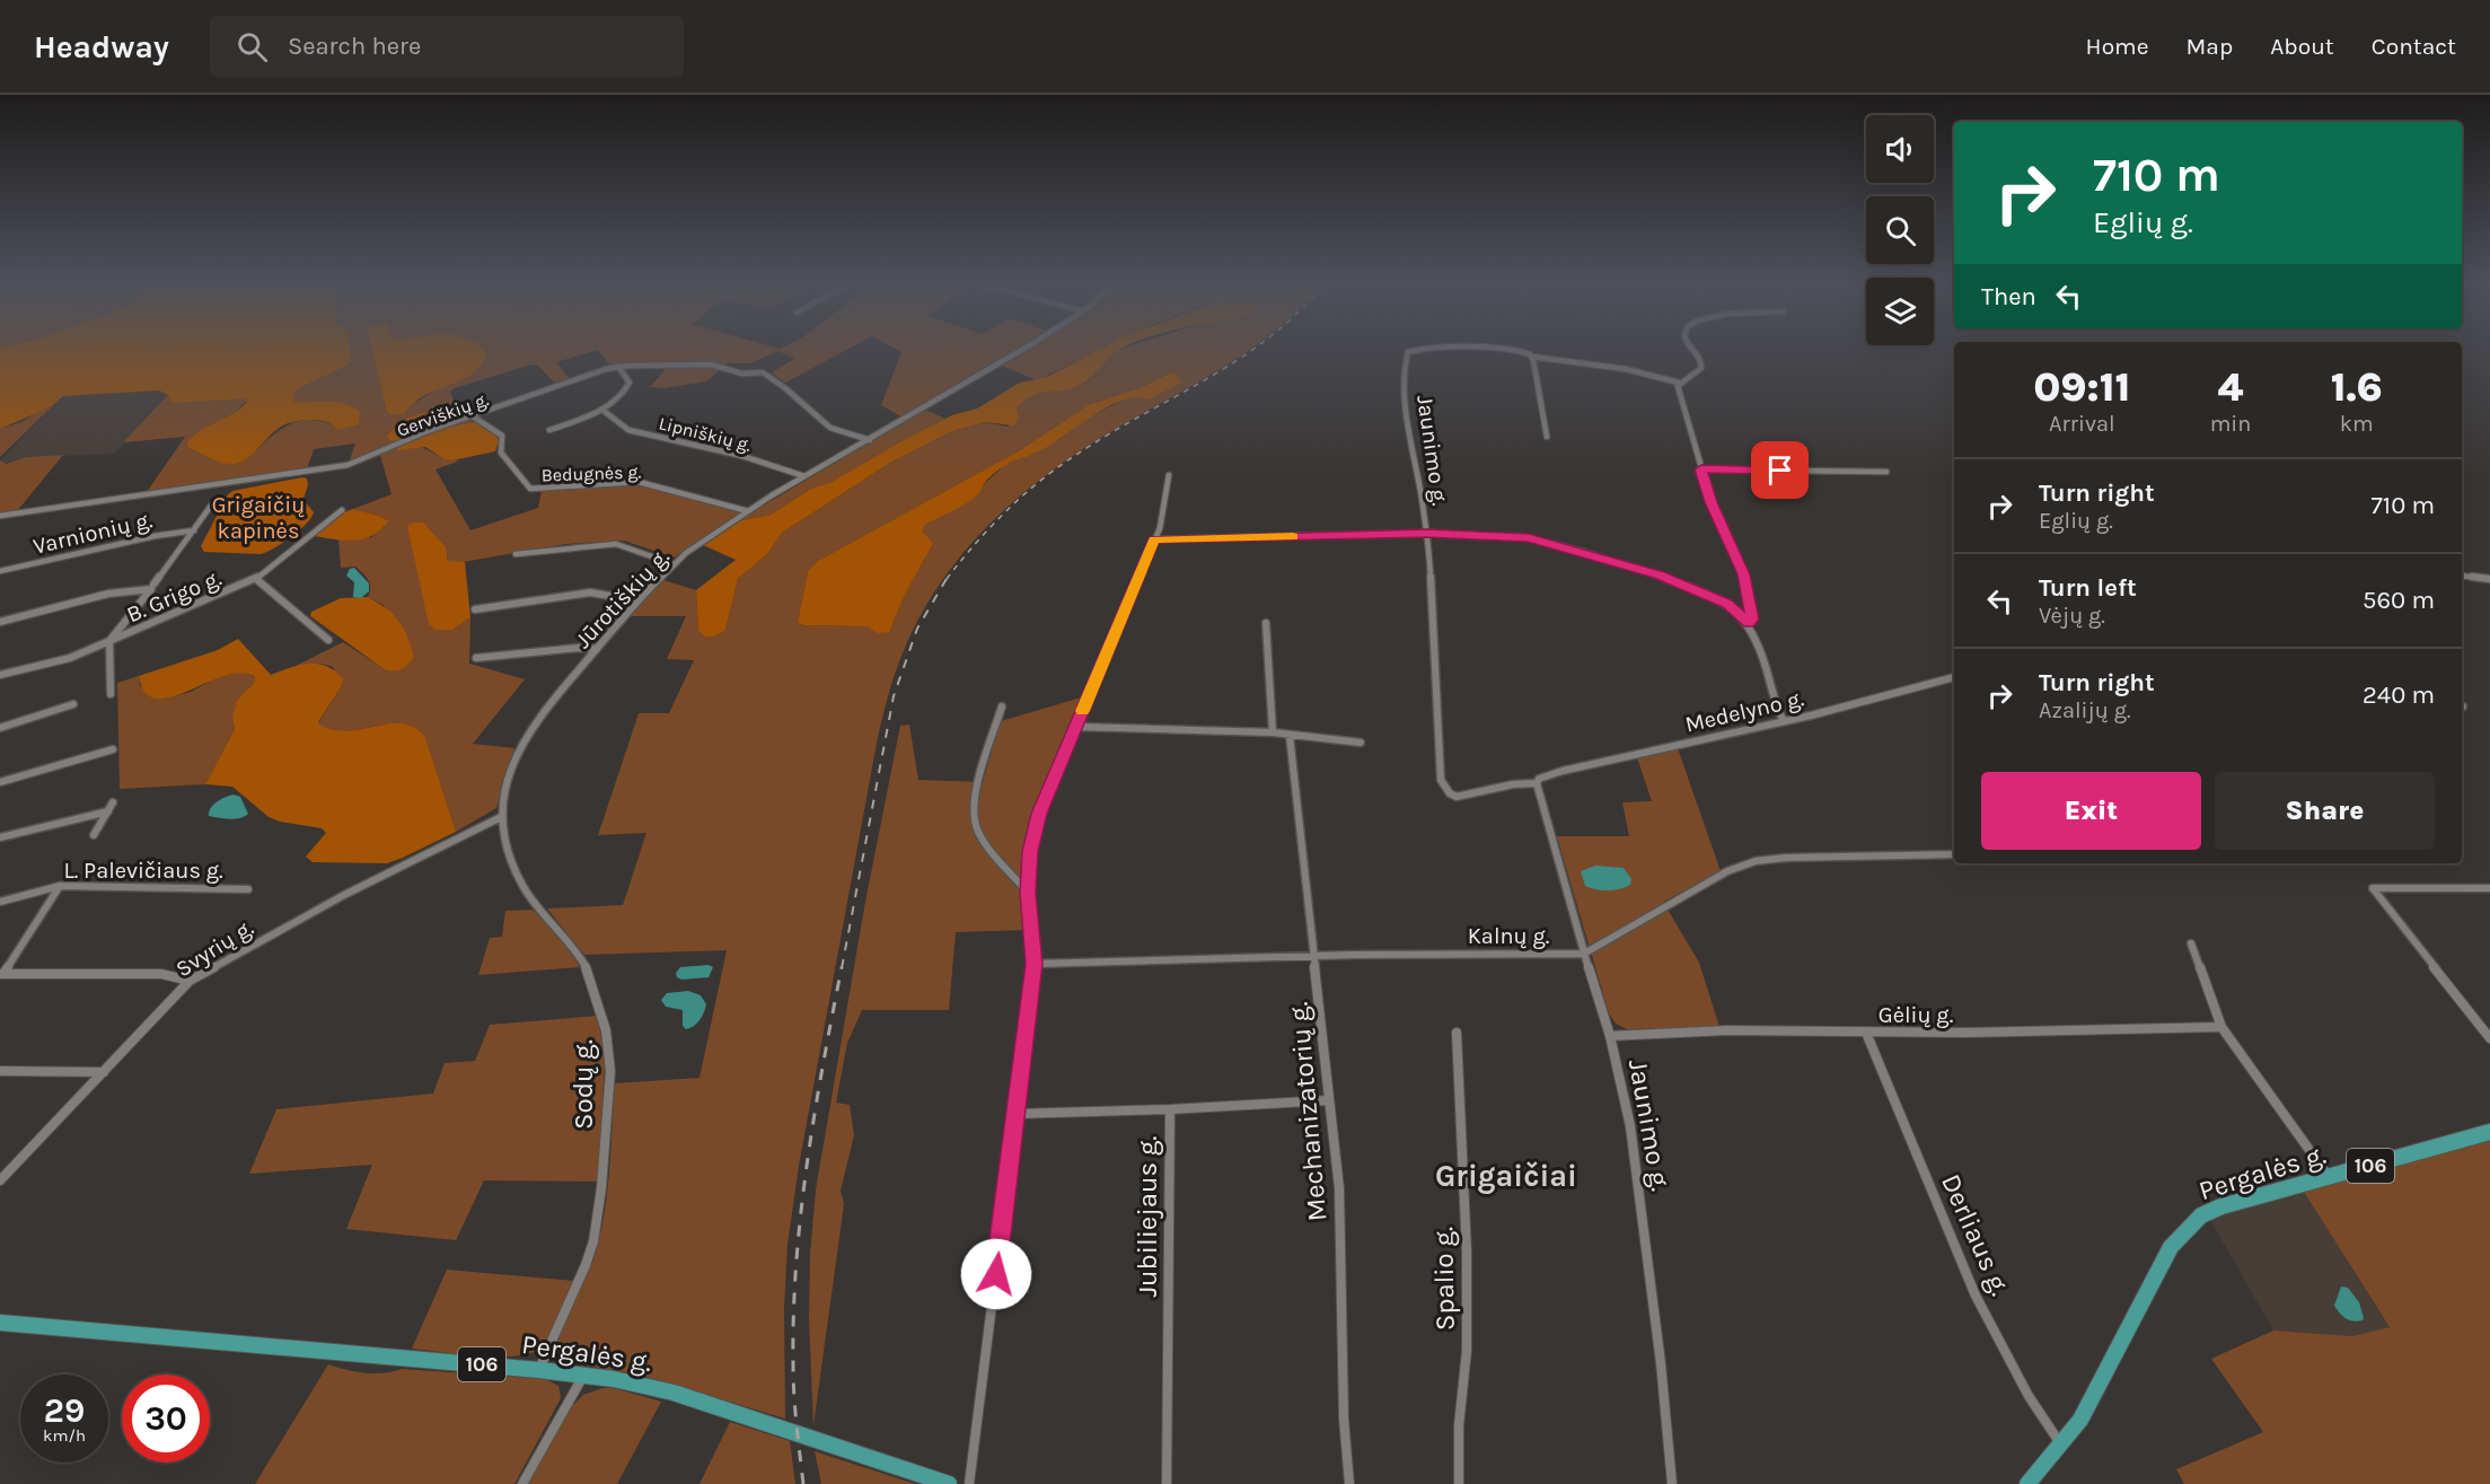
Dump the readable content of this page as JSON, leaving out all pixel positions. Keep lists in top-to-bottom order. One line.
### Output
{"streets":{"main road":["106","Pergalės g."],"street":["Gerviškių g.","Lipniškių g.","Jaunimo g.","Bedugnės g.","Varnionių g.","B. Grigo g.","Jūrotiškių g.","Medelyno g.","L. Palevičiaus g.","Kalnų g.","Svyrių g.","Gėlių g.","Sodų g.","Mechanizatorių g.","Jubiliejaus g.","Derliaus g.","Spalio g."]},"crossings":[["Gerviškių g.","Bedugnės g."],["Gerviškių g.","Jūrotiškių g."],["Lipniškių g.","Jūrotiškių g."],["Jaunimo g.","Medelyno g."],["Jaunimo g.","Kalnų g."],["Jaunimo g.","Gėlių g."],["Bedugnės g.","Jūrotiškių g."],["Jūrotiškių g.","Svyrių g."],["Jūrotiškių g.","Sodų g."],["Kalnų g.","Mechanizatorių g."],["Svyrių g.","Sodų g."],["Gėlių g.","Derliaus g."],["Sodų g.","Pergalės g."],["Mechanizatorių g.","Jubiliejaus g."],["Pergalės g.","Derliaus g."]],"districts":["Grigaičiai"],"parks":["Grigaičių kapinės"],"page":{"header":"Headway","search":"Search here","nav":["Home","Map","About","Contact"],"turn":["710 m","Eglių g."],"then":"Then","eta":["09:11","Arrival","4","min","1.6","km"],"list":[{"name":"Turn right","note":"Eglių g.","value":"710 m"},{"name":"Turn left","note":"Vėjų g.","value":"560 m"},{"name":"Turn right","note":"Azalijų g.","value":"240 m"}],"buttons":["Exit","Share"],"speed":"29 km/h","limit":"30"}}
